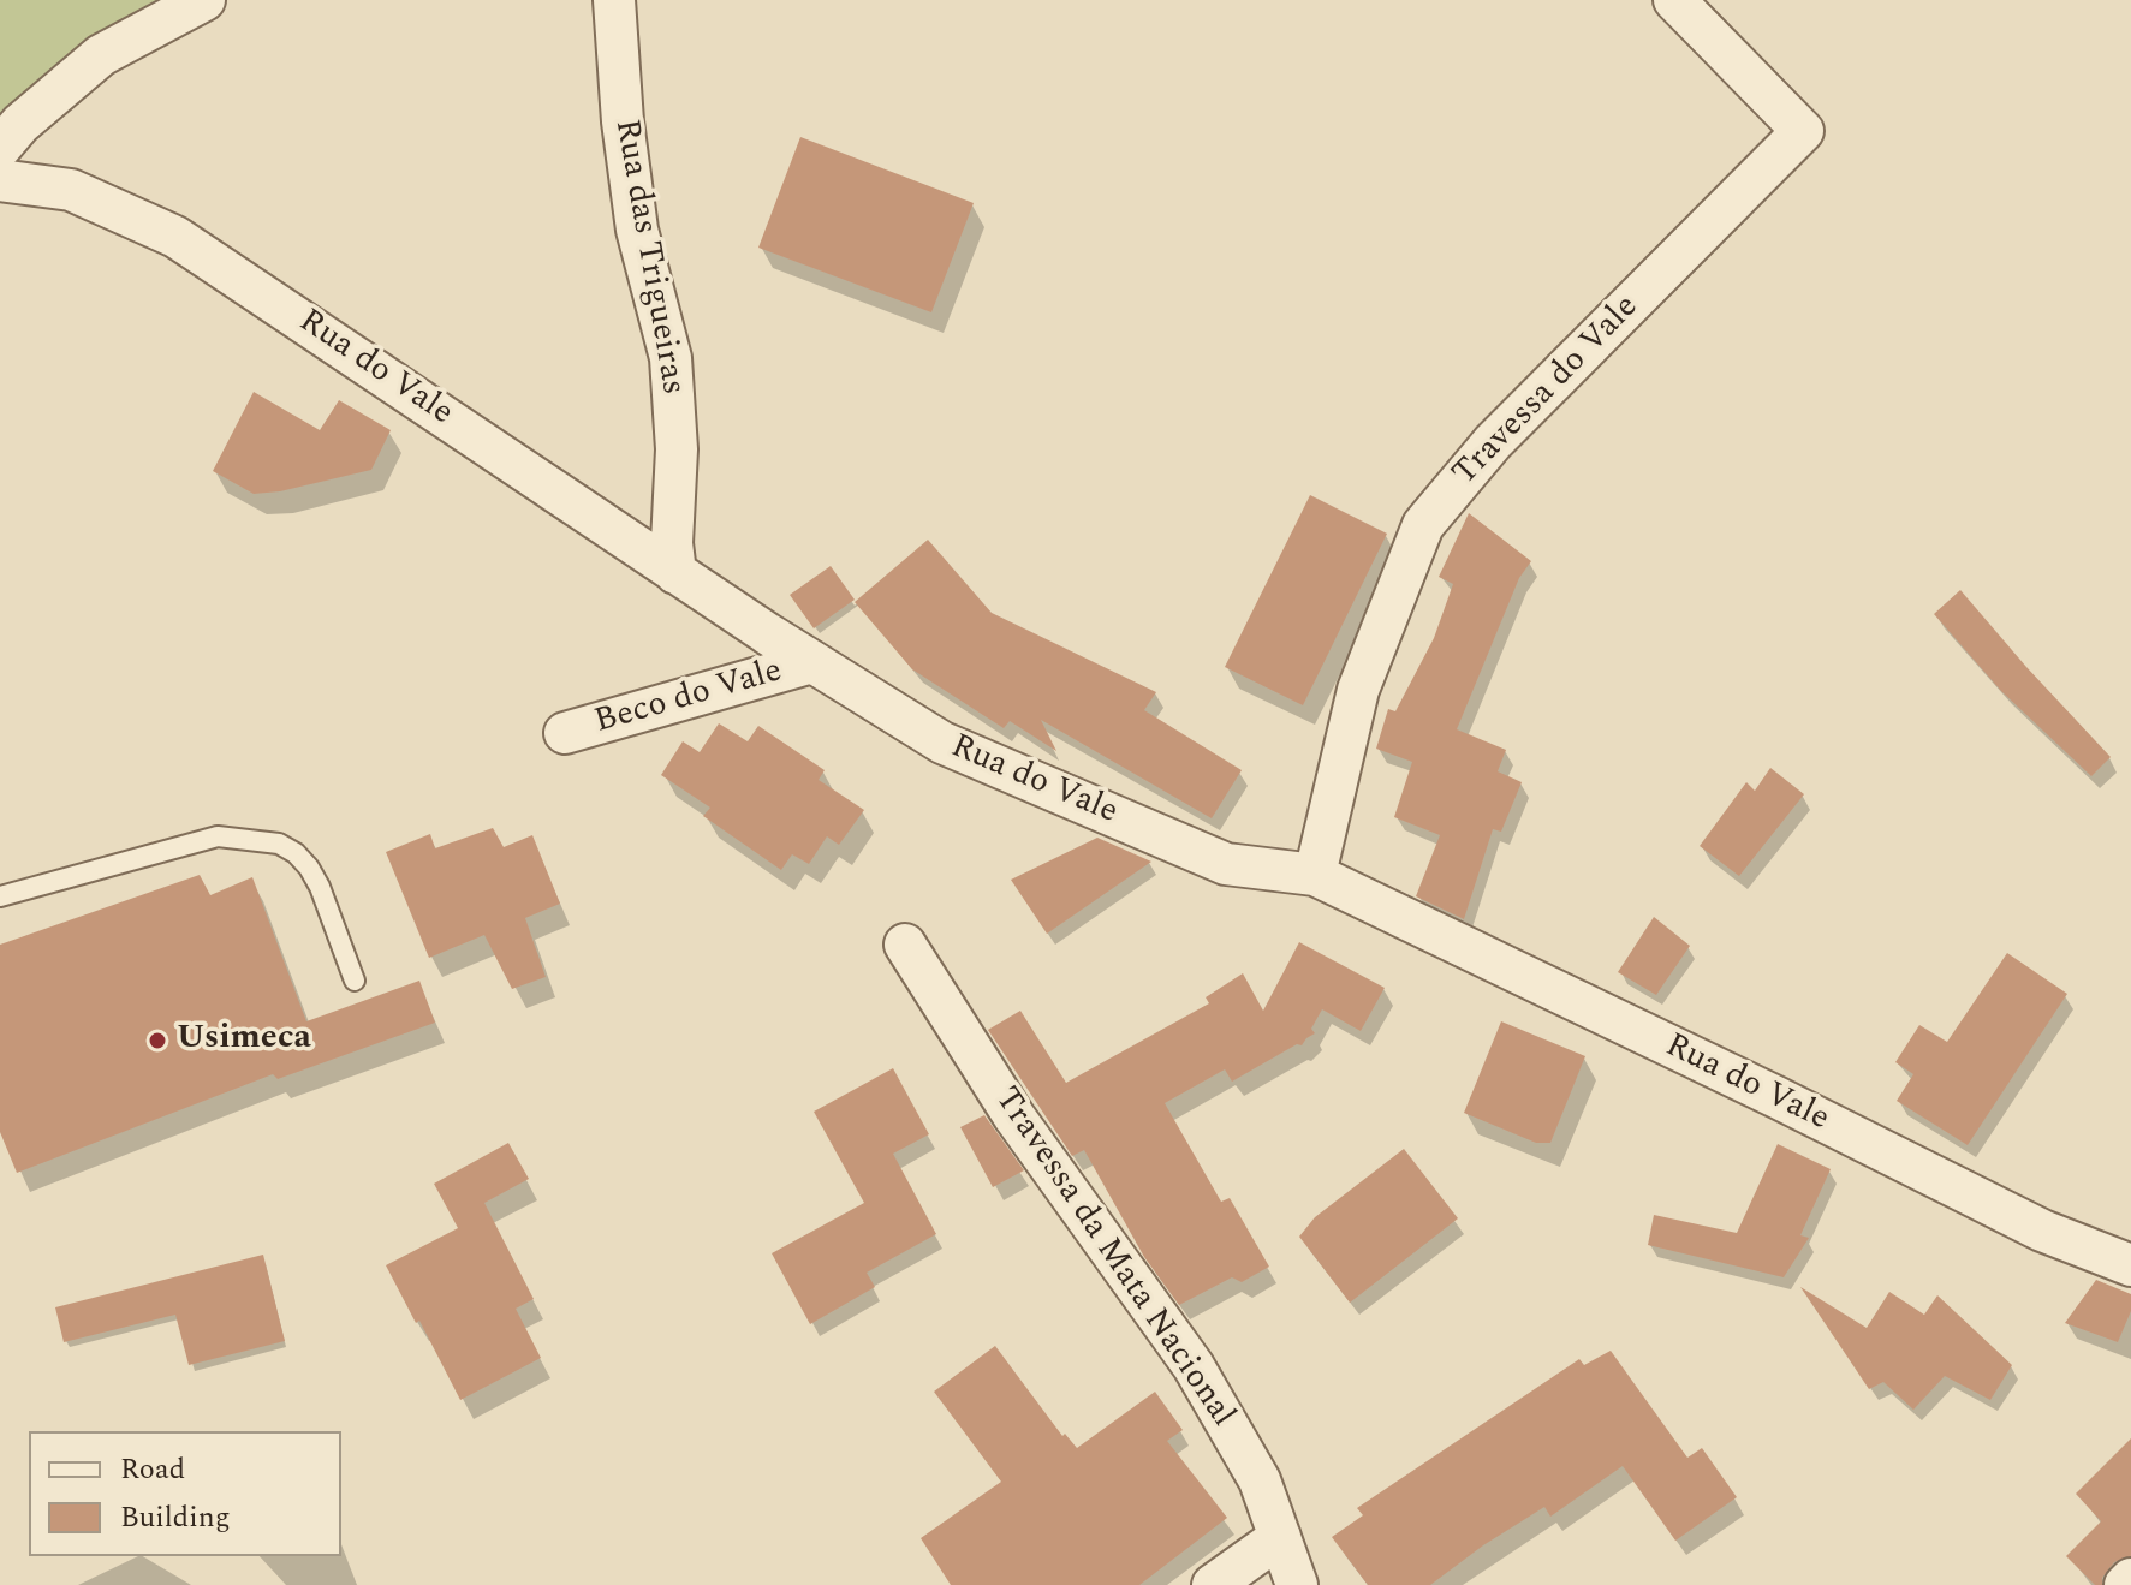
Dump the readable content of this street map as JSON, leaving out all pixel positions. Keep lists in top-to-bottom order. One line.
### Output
{"streets":{"street":["Rua das Trigueiras","Rua do Vale","Travessa do Vale","Beco do Vale","Travessa da Mata Nacional"]},"crossings":[["Rua das Trigueiras","Rua do Vale"],["Rua do Vale","Travessa do Vale"],["Rua do Vale","Beco do Vale"]],"places":["Usimeca"],"legend":["Road","Building"]}
